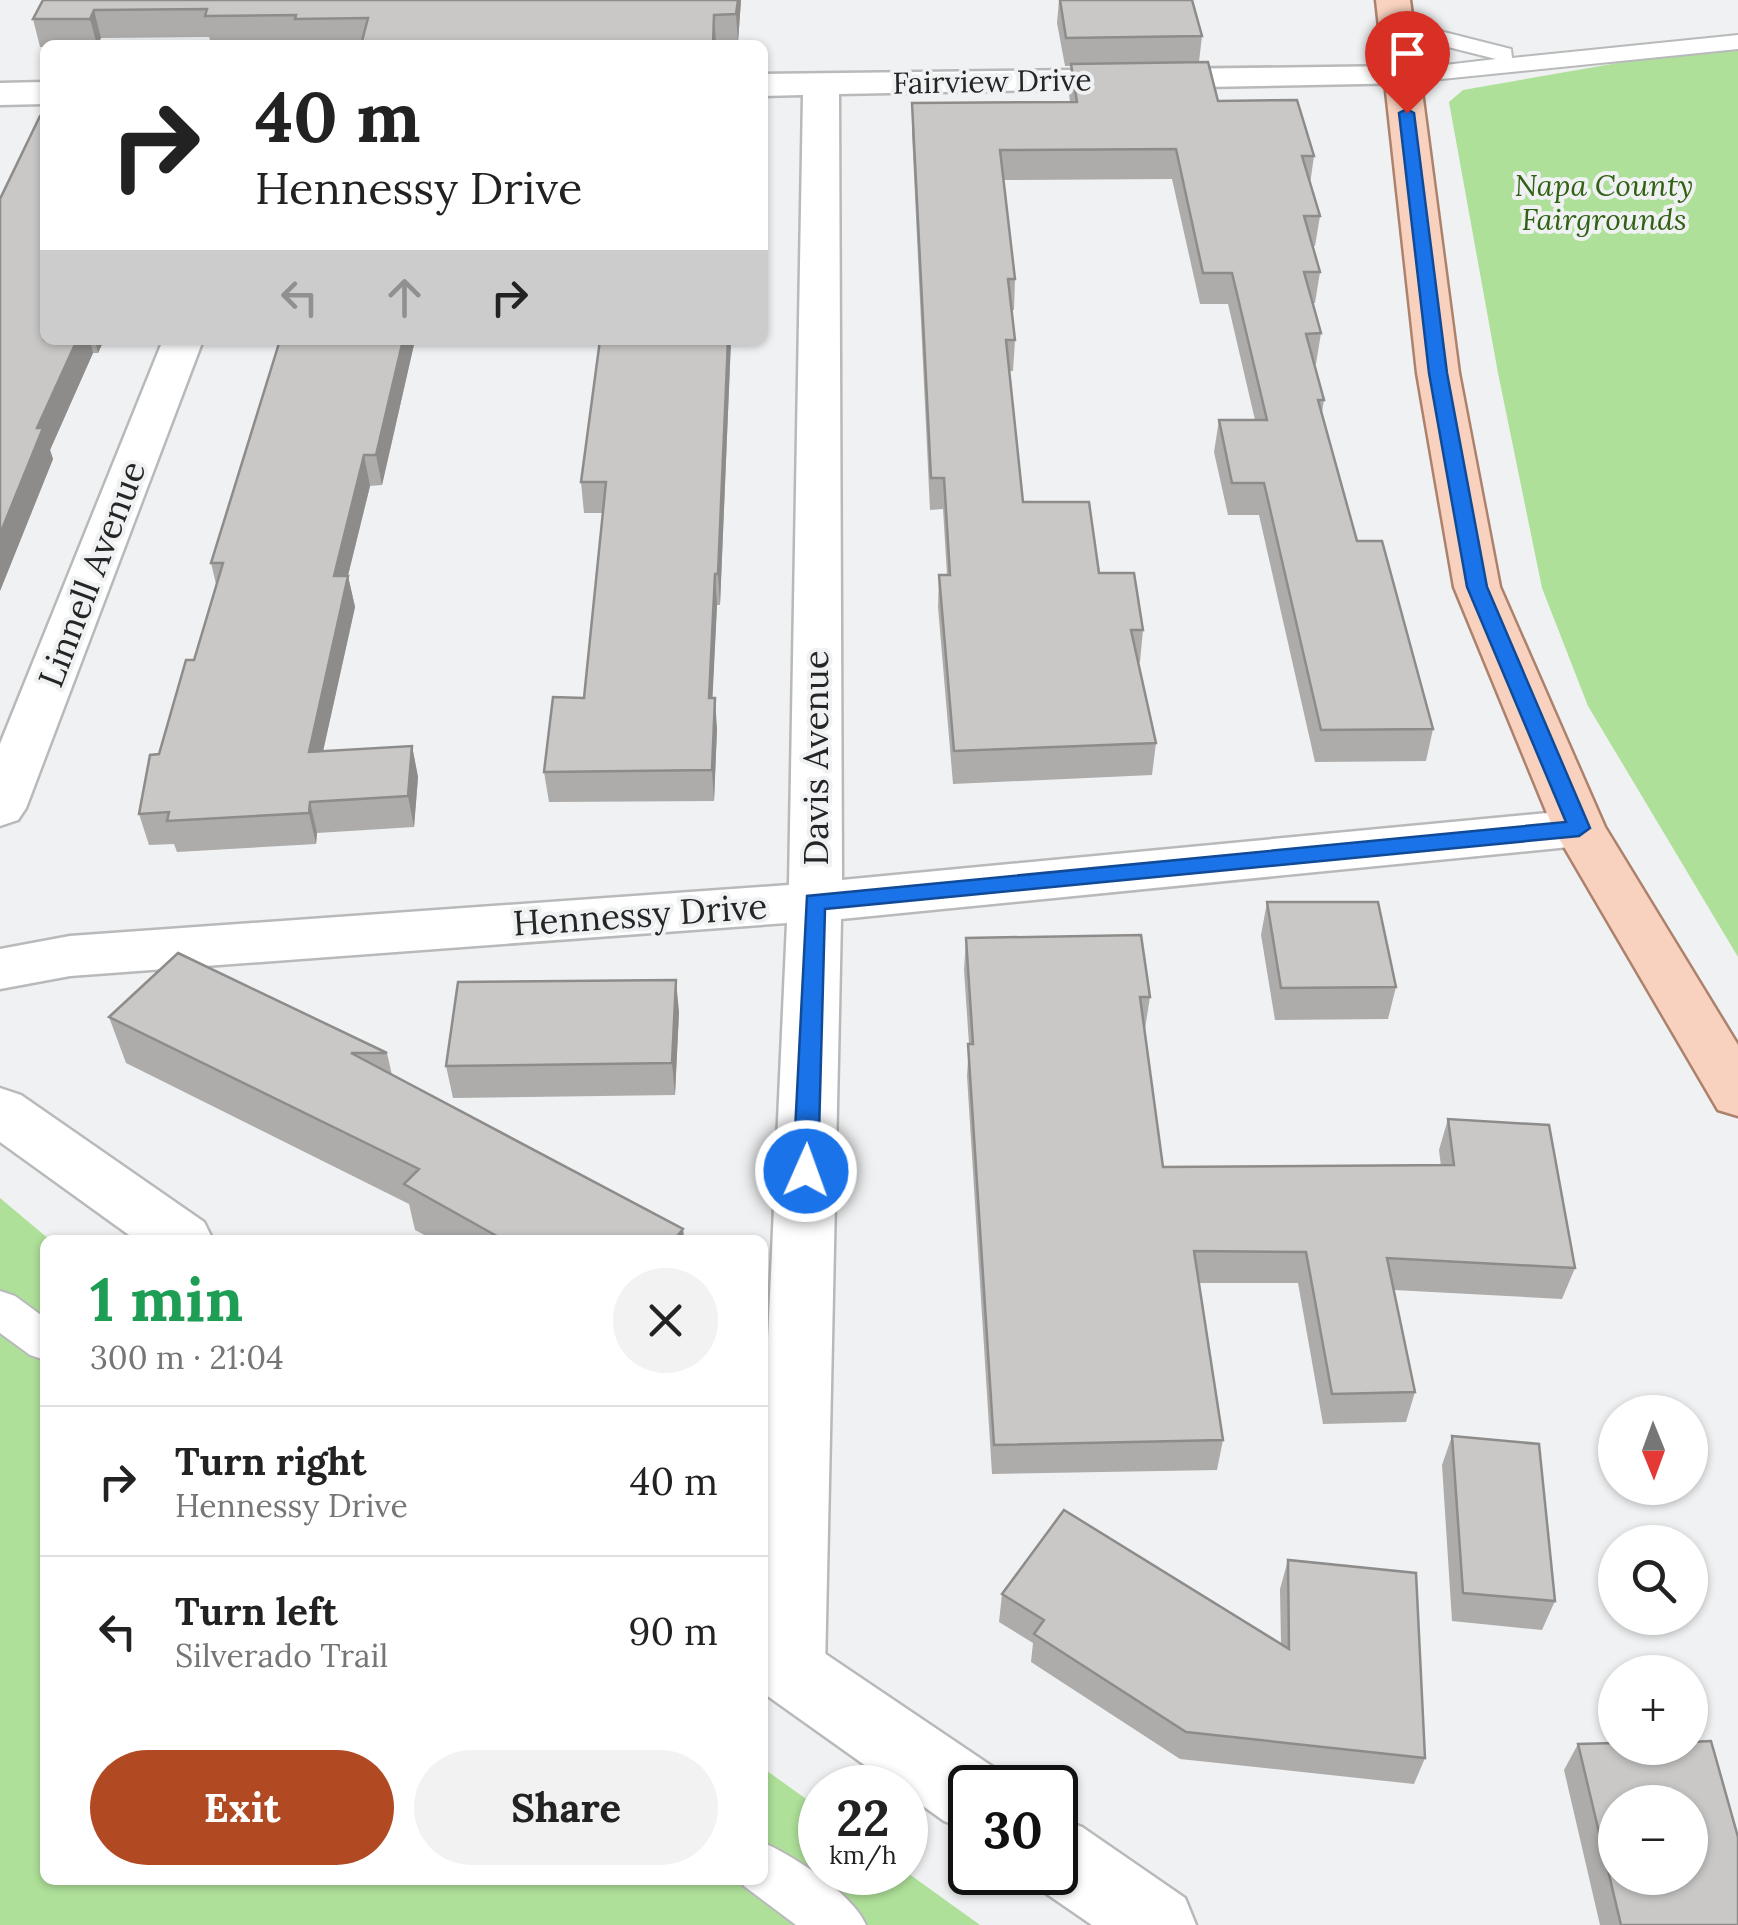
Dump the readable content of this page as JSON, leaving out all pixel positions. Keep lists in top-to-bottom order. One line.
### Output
{"streets":{"street":["Fairview Drive","Linnell Avenue","Davis Avenue","Hennessy Drive"]},"crossings":[["Fairview Drive","Davis Avenue"],["Davis Avenue","Hennessy Drive"]],"parks":["Napa County Fairgrounds"],"north":"bottom","page":{"turn":["40 m","Hennessy Drive"],"heading":["1 min","300 m · 21:04"],"map_buttons":["+","−"],"list":[{"name":"Turn right","note":"Hennessy Drive","value":"40 m"},{"name":"Turn left","note":"Silverado Trail","value":"90 m"}],"buttons":["Exit","Share"],"speed":"22 km/h","limit":"30"}}
